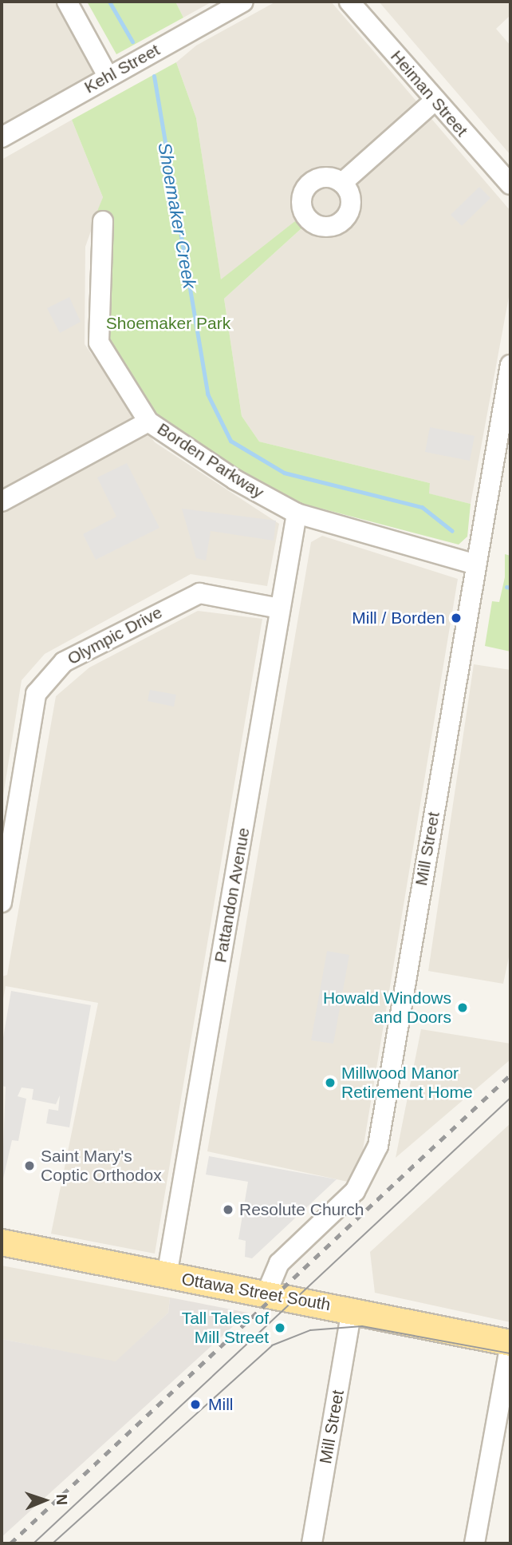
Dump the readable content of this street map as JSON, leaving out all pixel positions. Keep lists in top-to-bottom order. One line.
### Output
{"streets":{"main road":["Ottawa Street South"],"street":["Kehl Street","Heiman Street","Borden Parkway","Olympic Drive","Mill Street","Pattandon Avenue"]},"crossings":[["Borden Parkway","Mill Street"],["Borden Parkway","Pattandon Avenue"],["Olympic Drive","Pattandon Avenue"],["Mill Street","Ottawa Street South"],["Pattandon Avenue","Ottawa Street South"]],"water":["Shoemaker Creek"],"parks":["Shoemaker Park"],"places":["Mill / Borden","Howald Windows and Doors","Millwood Manor Retirement Home","Saint Mary's Coptic Orthodox","Resolute Church","Tall Tales of Mill Street","Mill"],"north":"right"}
